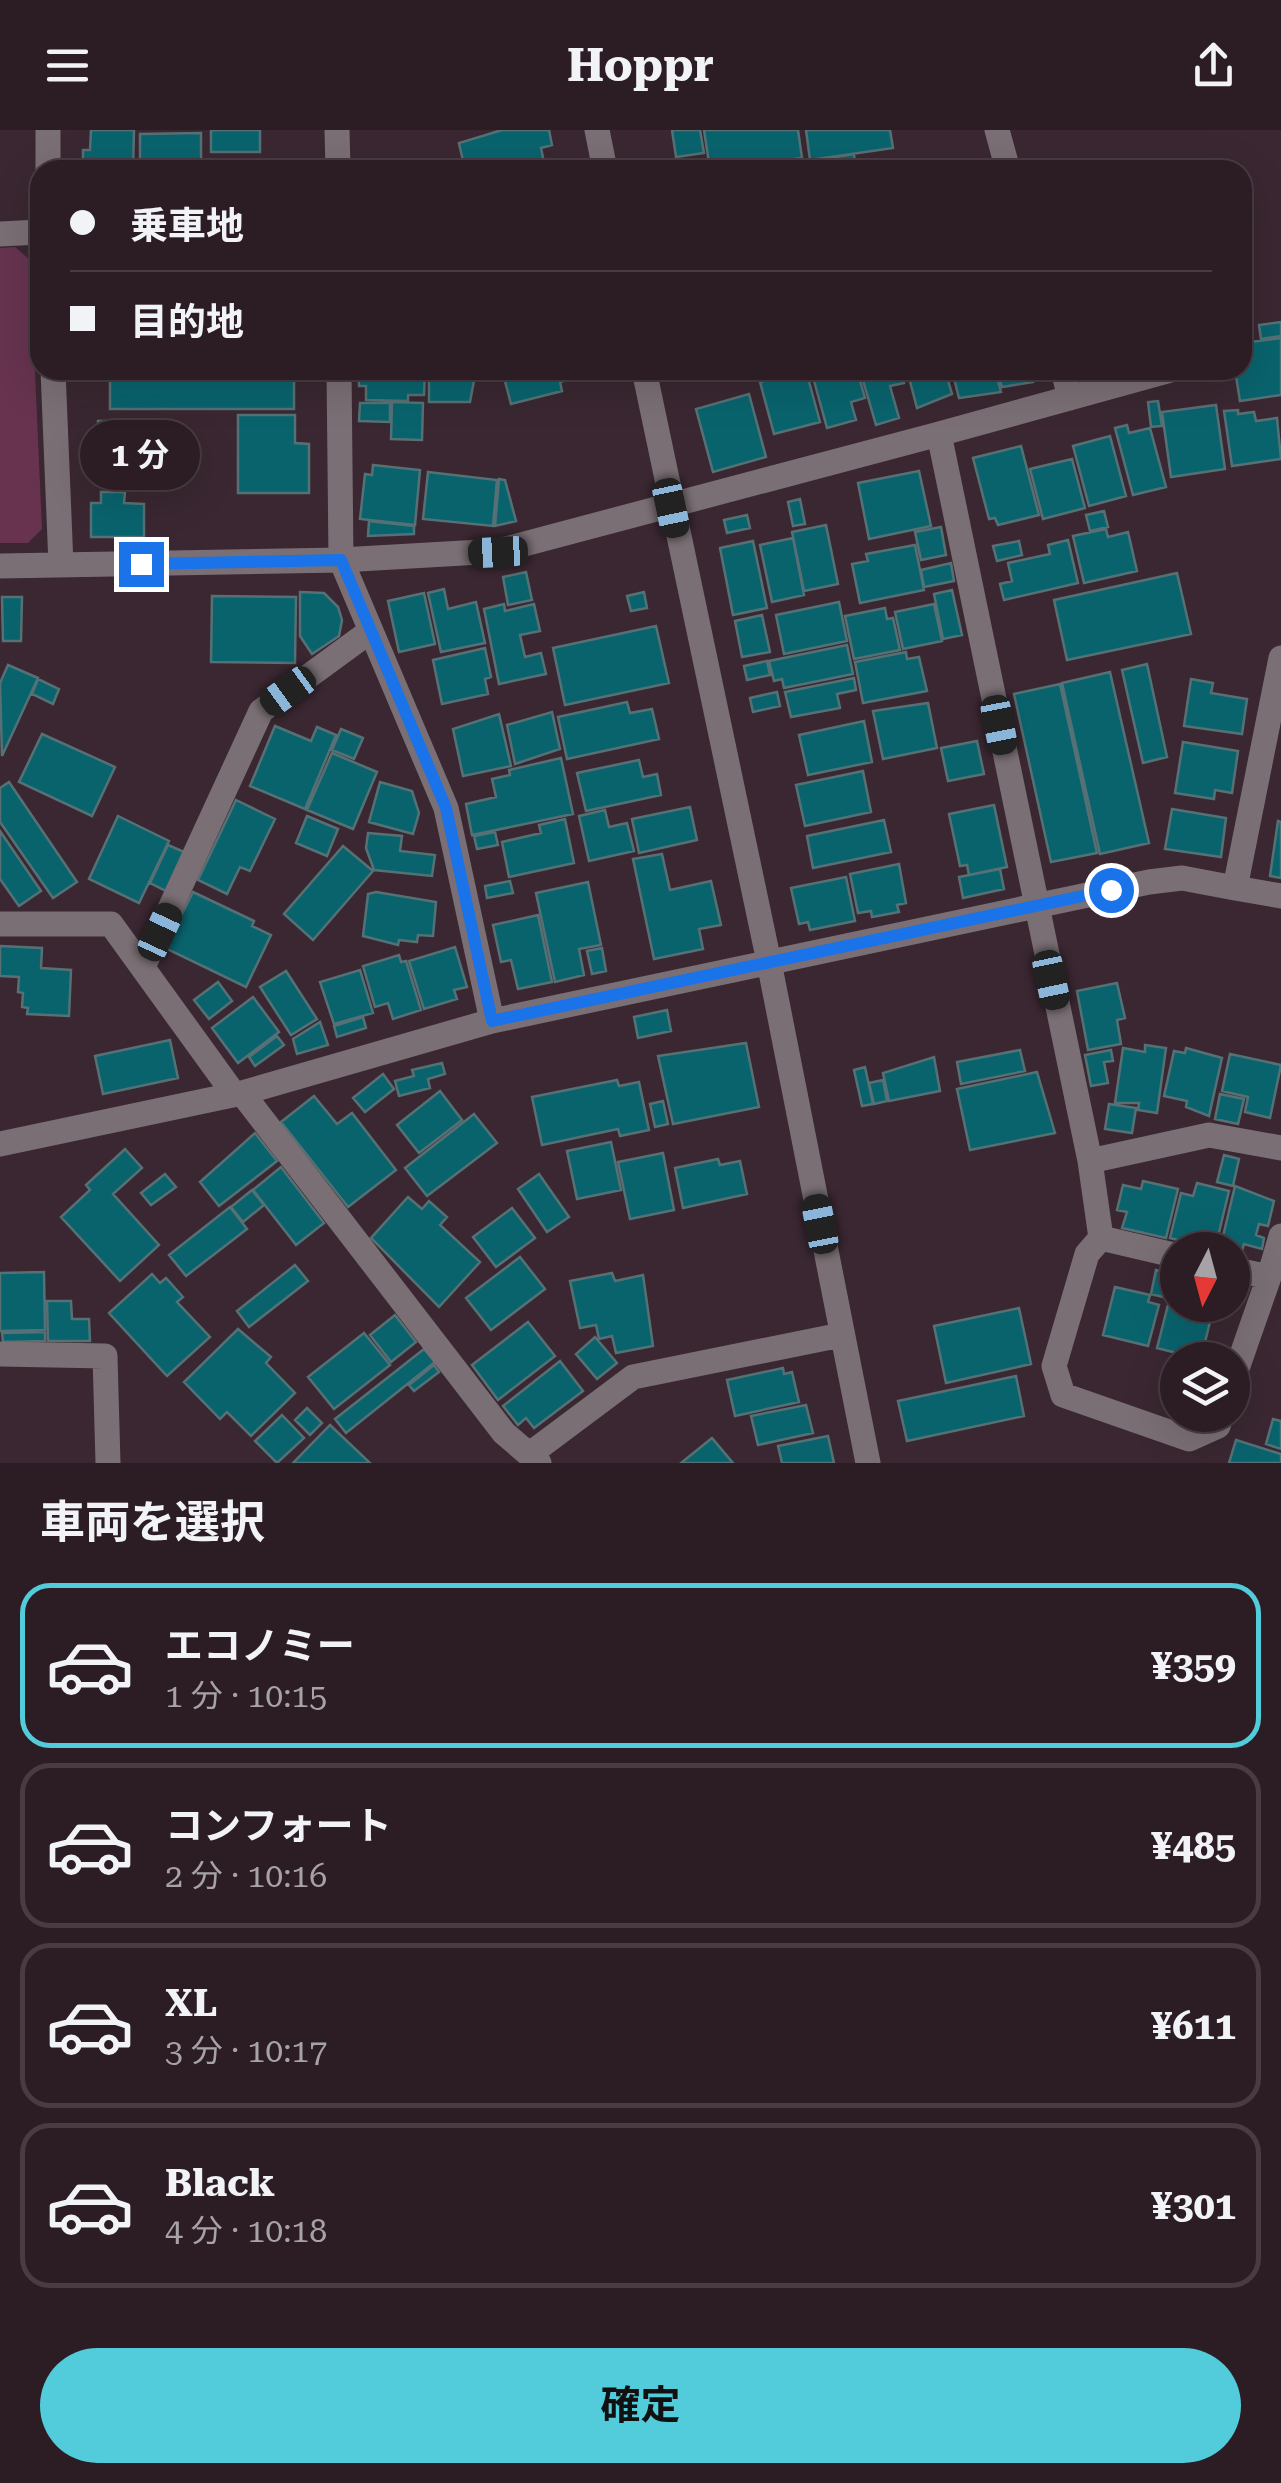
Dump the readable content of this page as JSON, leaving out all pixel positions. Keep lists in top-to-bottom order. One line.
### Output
{"north":"bottom","page":{"header":"Hoppr","banner":["乗車地","目的地"],"bubble":"1 分","heading":"車両を選択","list":[{"name":"エコノミー","note":"1 分 · 10:15","value":"¥359"},{"name":"コンフォート","note":"2 分 · 10:16","value":"¥485"},{"name":"XL","note":"3 分 · 10:17","value":"¥611"},{"name":"Black","note":"4 分 · 10:18","value":"¥301"}],"buttons":"確定"}}
